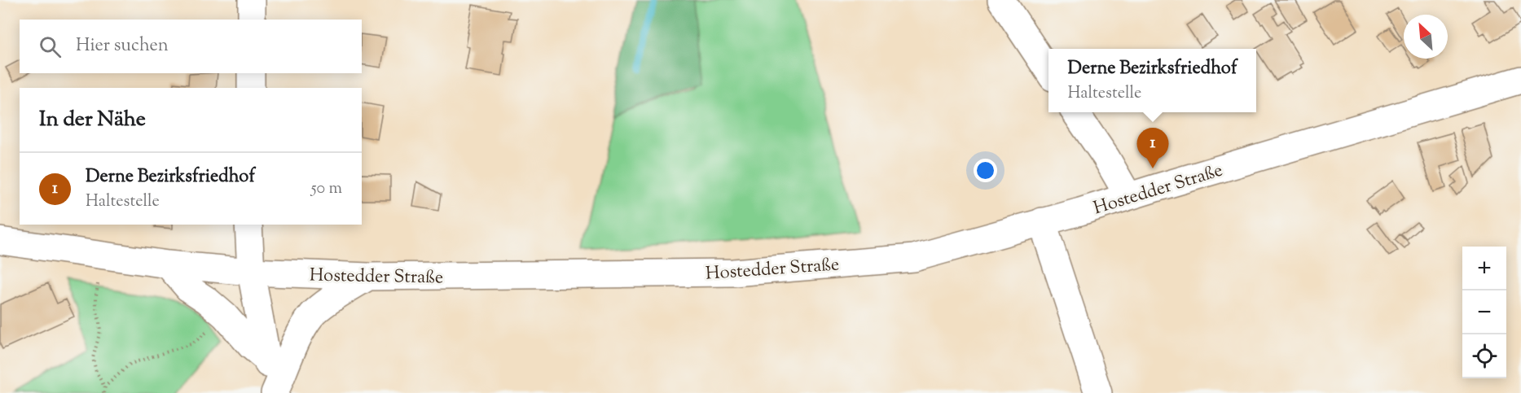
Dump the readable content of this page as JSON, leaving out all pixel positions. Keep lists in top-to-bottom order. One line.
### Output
{"streets":{"main road":["Hostedder Straße"]},"north":"top left","page":{"search":"Hier suchen","popup":["Derne Bezirksfriedhof","Haltestelle"],"heading":"In der Nähe","pins":"1","list":[{"mark":"1","name":"Derne Bezirksfriedhof","note":"Haltestelle","value":"50 m"}],"map_buttons":["+","−"]}}
